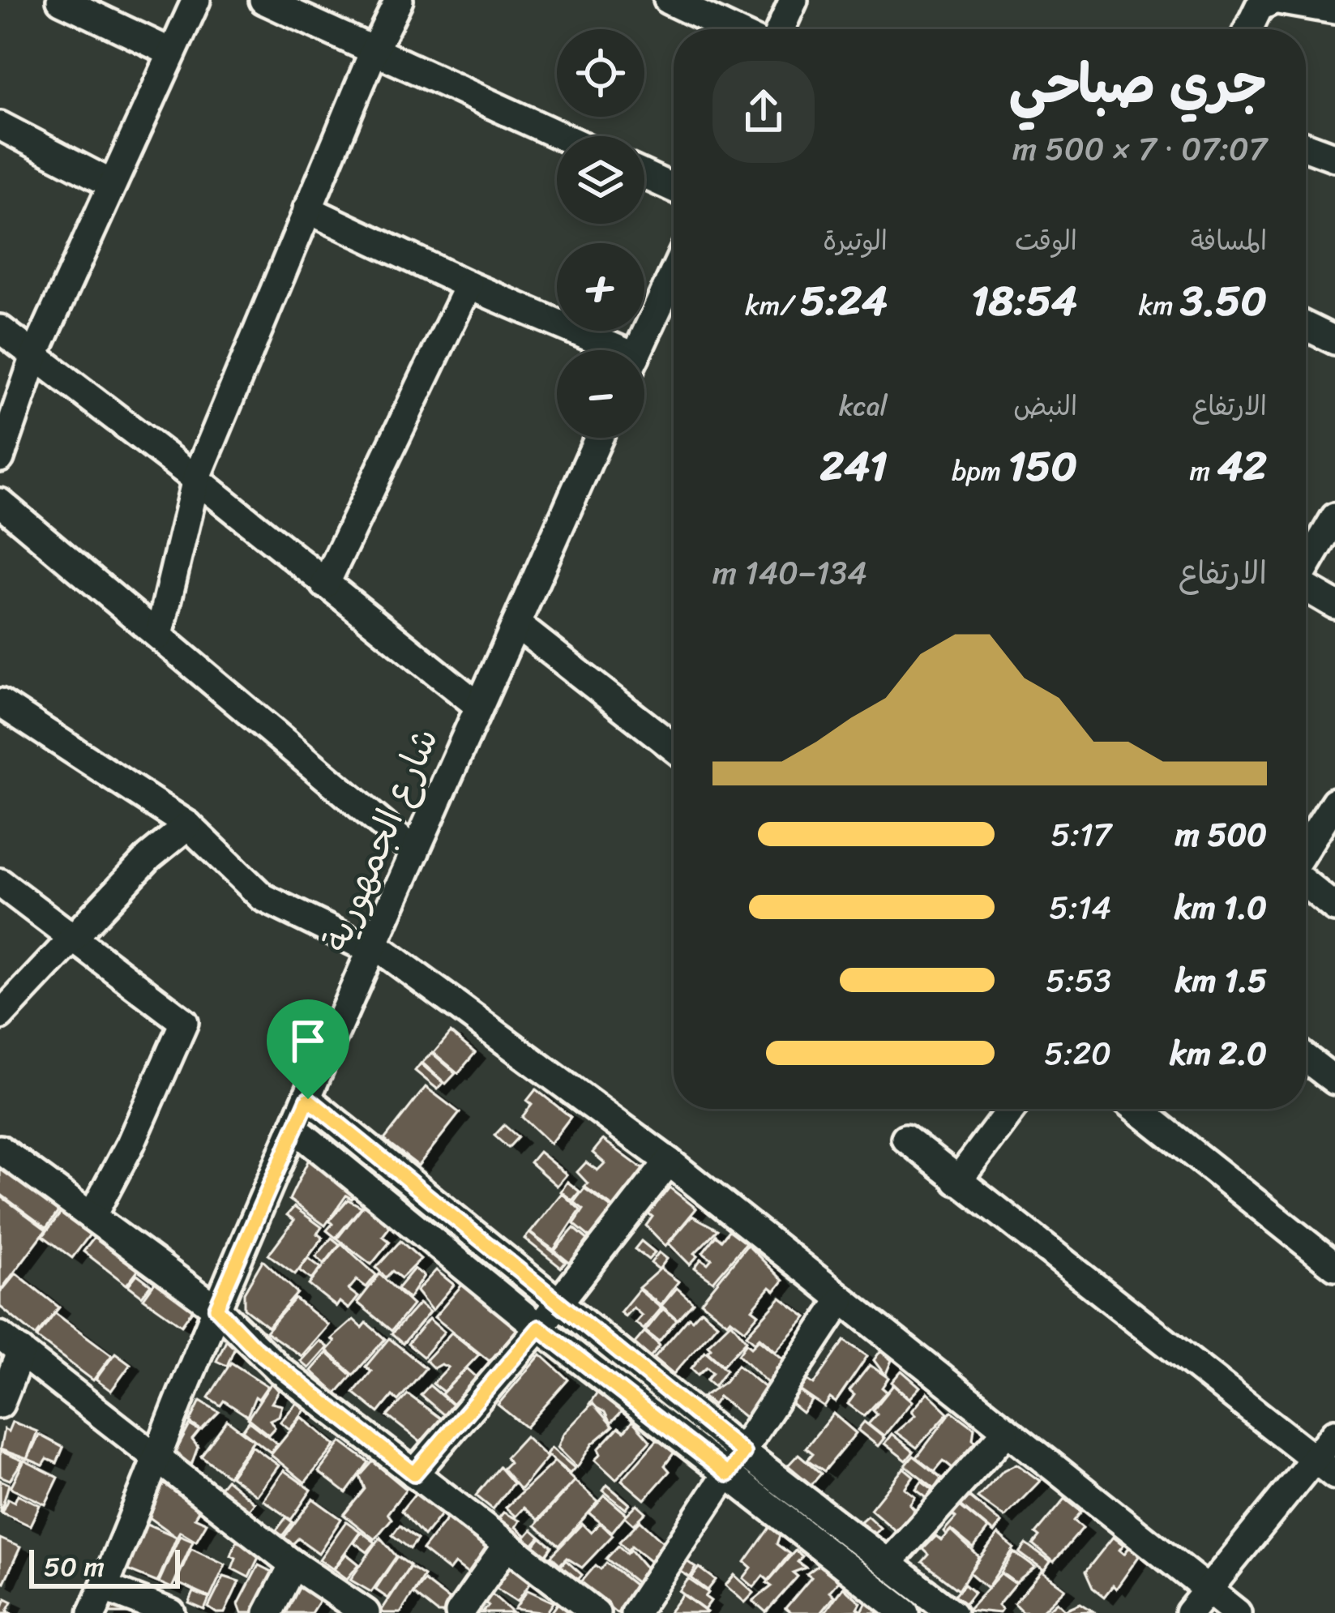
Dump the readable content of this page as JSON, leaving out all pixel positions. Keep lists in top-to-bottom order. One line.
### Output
{"streets":{"street":["شارع الجمهورية"]},"scale_bar":"50 m","page":{"map_buttons":["+","−"],"heading":["جري صباحي","07:07 · 7 × 500 m"],"stats":[["المسافة","3.50 km"],["الوقت","18:54"],["الوتيرة","5:24 /km"],["الارتفاع","42 m"],["النبض","150 bpm"],["kcal","241"]],"chart":["الارتفاع","134–140 m"],"list":[{"name":"500 m","note":"5:17"},{"name":"1.0 km","note":"5:14"},{"name":"1.5 km","note":"5:53"},{"name":"2.0 km","note":"5:20"}],"scale":"50 m"}}
